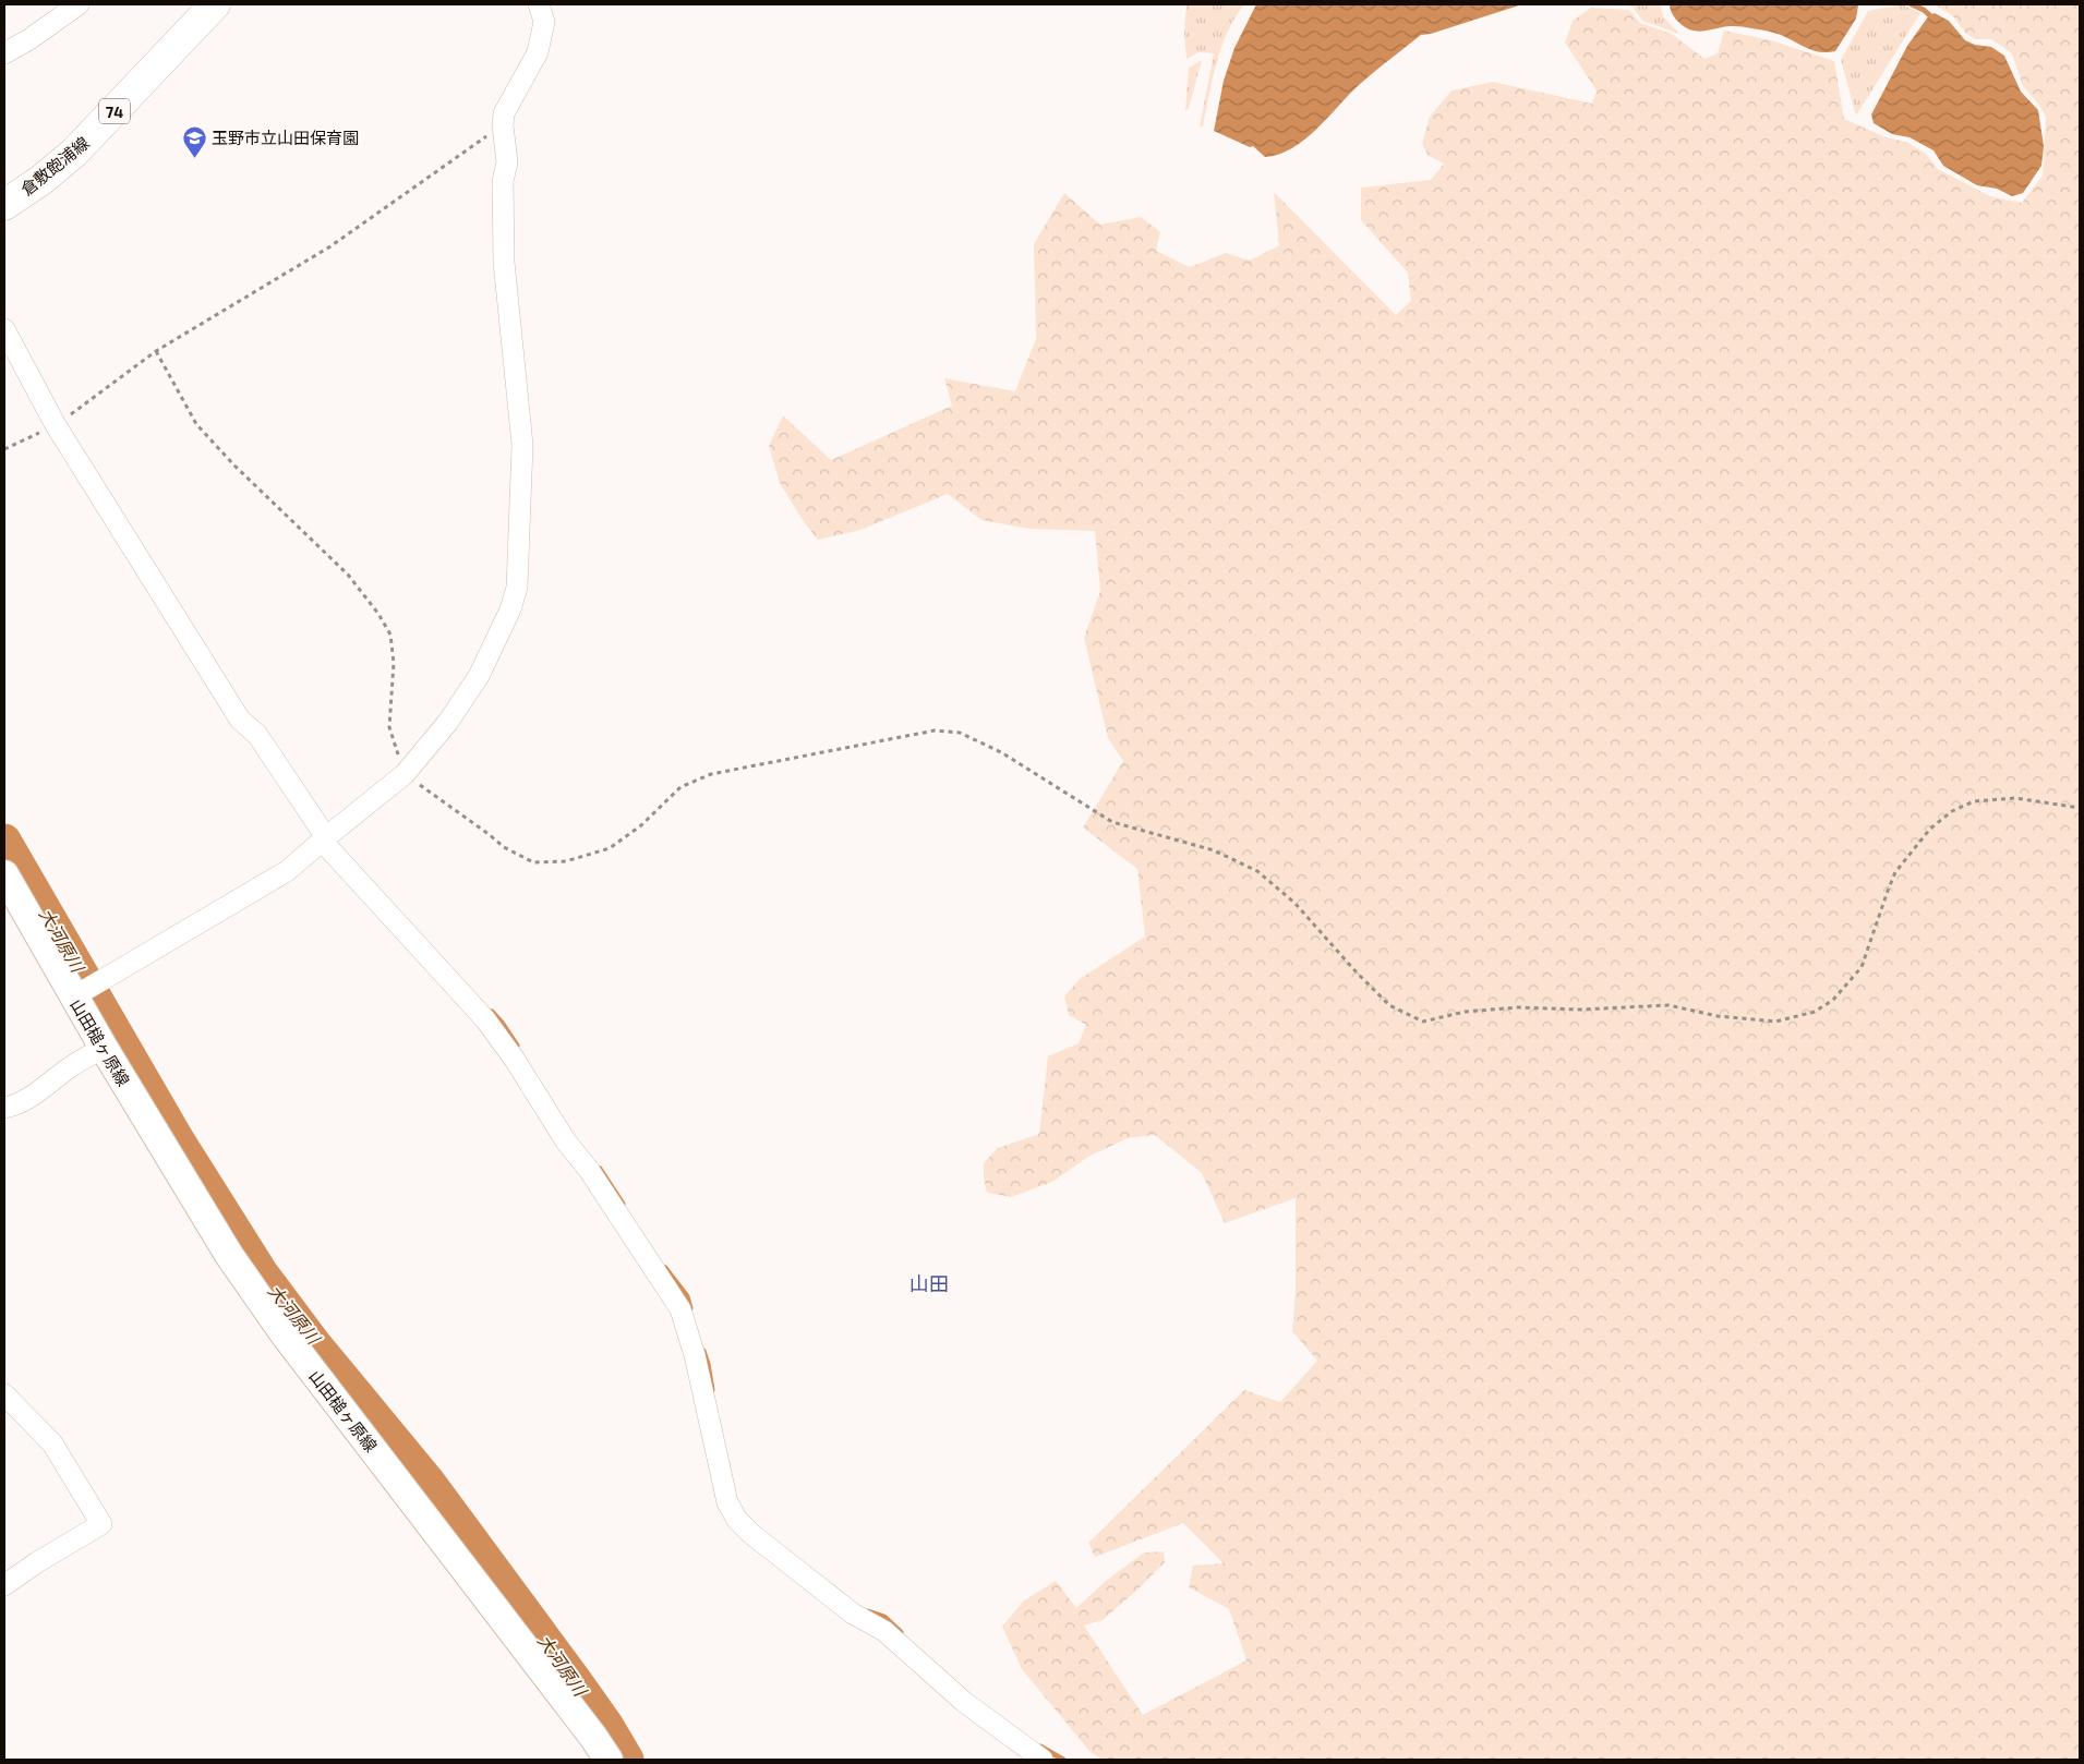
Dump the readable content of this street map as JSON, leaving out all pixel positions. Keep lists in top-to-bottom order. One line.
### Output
{"streets":{"main road":["74","倉敷飽浦線","山田槌ヶ原線"]},"districts":["山田"],"water":["大河原川"],"places":{"school or university":["玉野市立山田保育園"]}}
